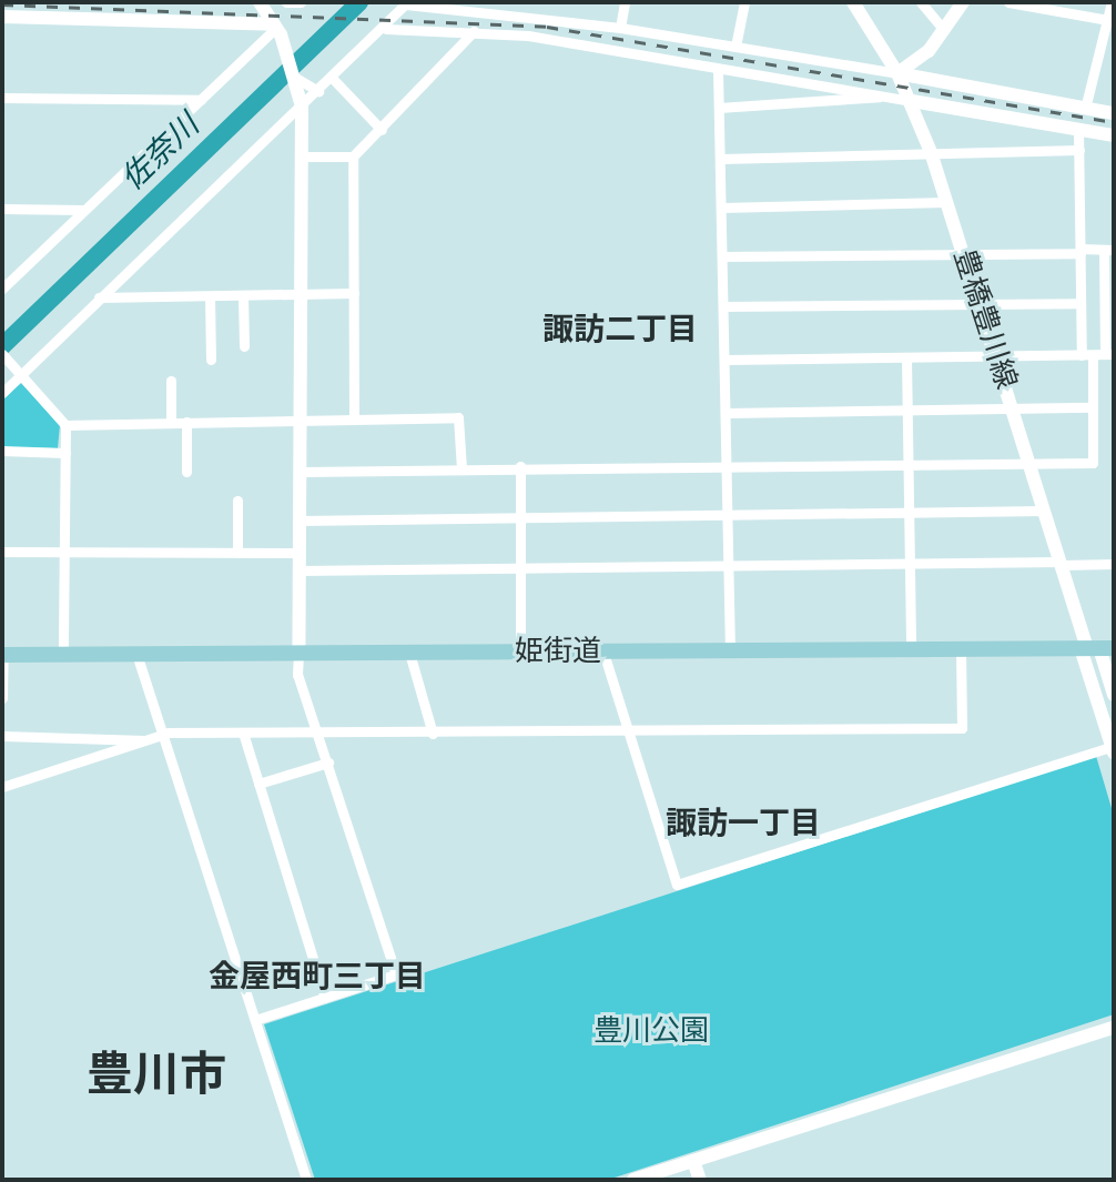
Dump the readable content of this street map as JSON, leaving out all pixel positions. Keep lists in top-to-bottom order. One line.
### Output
{"streets":{"main road":["姫街道"],"street":["豊橋豊川線"]},"crossings":[["豊橋豊川線","姫街道"]],"districts":["諏訪二丁目","諏訪一丁目","金屋西町三丁目","豊川市"],"water":["佐奈川"],"parks":["豊川公園"]}
